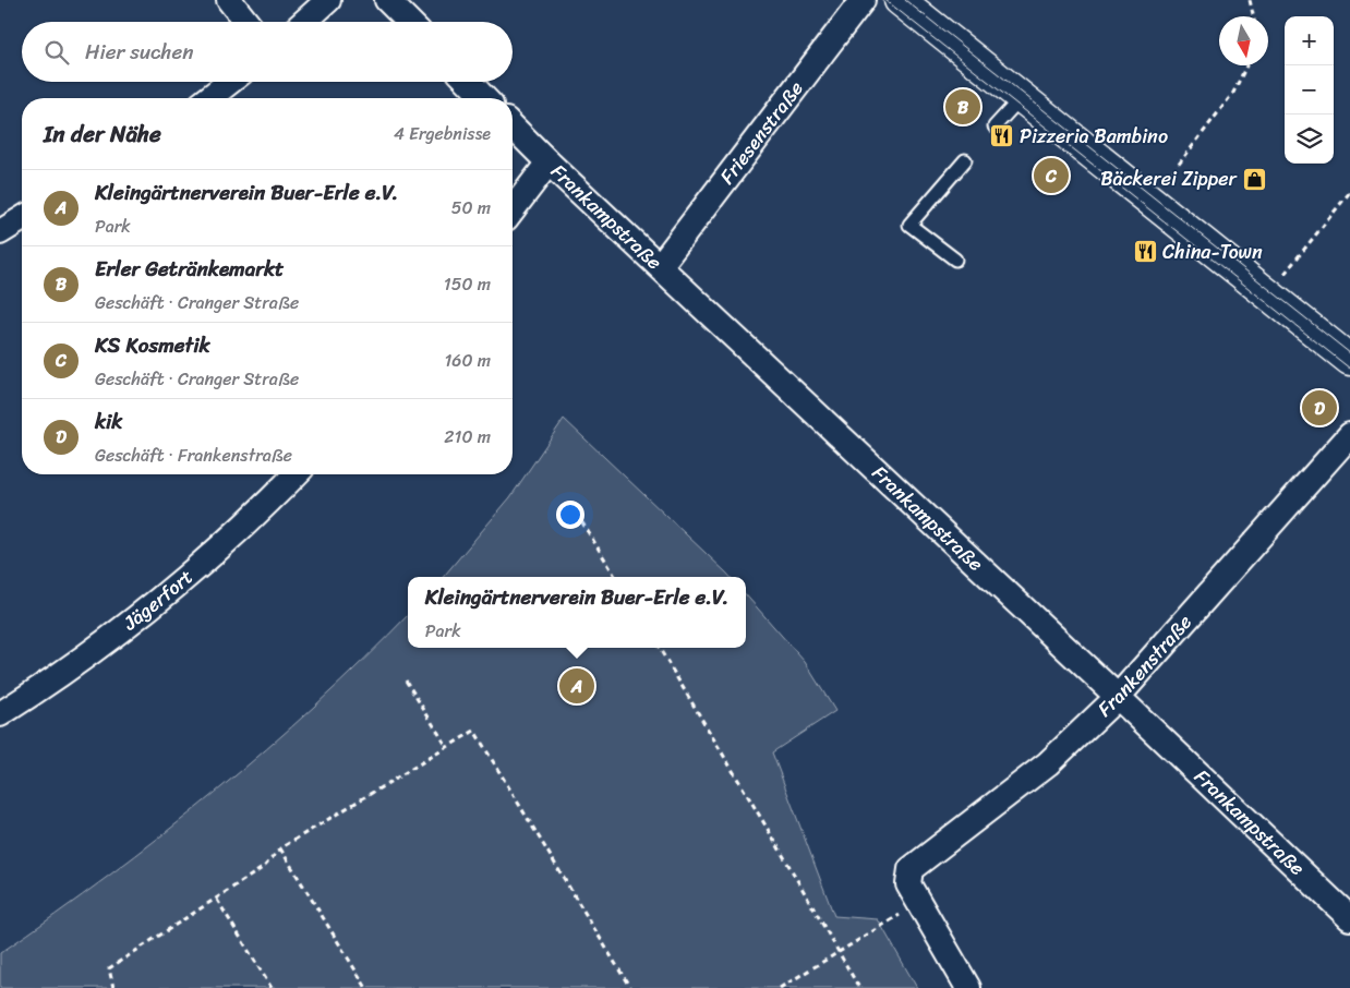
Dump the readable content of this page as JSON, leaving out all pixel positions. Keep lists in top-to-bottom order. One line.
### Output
{"streets":{"street":["Friesenstraße","Frankampstraße","Jägerfort","Frankenstraße"]},"crossings":[["Friesenstraße","Frankampstraße"],["Frankampstraße","Frankenstraße"]],"places":{"restaurant":["Pizzeria Bambino","China-Town"],"shop":["Bäckerei Zipper"]},"north":"bottom","page":{"map_buttons":["+","−"],"search":"Hier suchen","pins":["B","C","D","A"],"heading":["In der Nähe","4 Ergebnisse"],"list":[{"mark":"A","name":"Kleingärtnerverein Buer-Erle e.V.","note":"Park","value":"50 m"},{"mark":"B","name":"Erler Getränkemarkt","note":"Geschäft · Cranger Straße","value":"150 m"},{"mark":"C","name":"KS Kosmetik","note":"Geschäft · Cranger Straße","value":"160 m"},{"mark":"D","name":"kik","note":"Geschäft · Frankenstraße","value":"210 m"}],"popup":["Kleingärtnerverein Buer-Erle e.V.","Park"]}}
